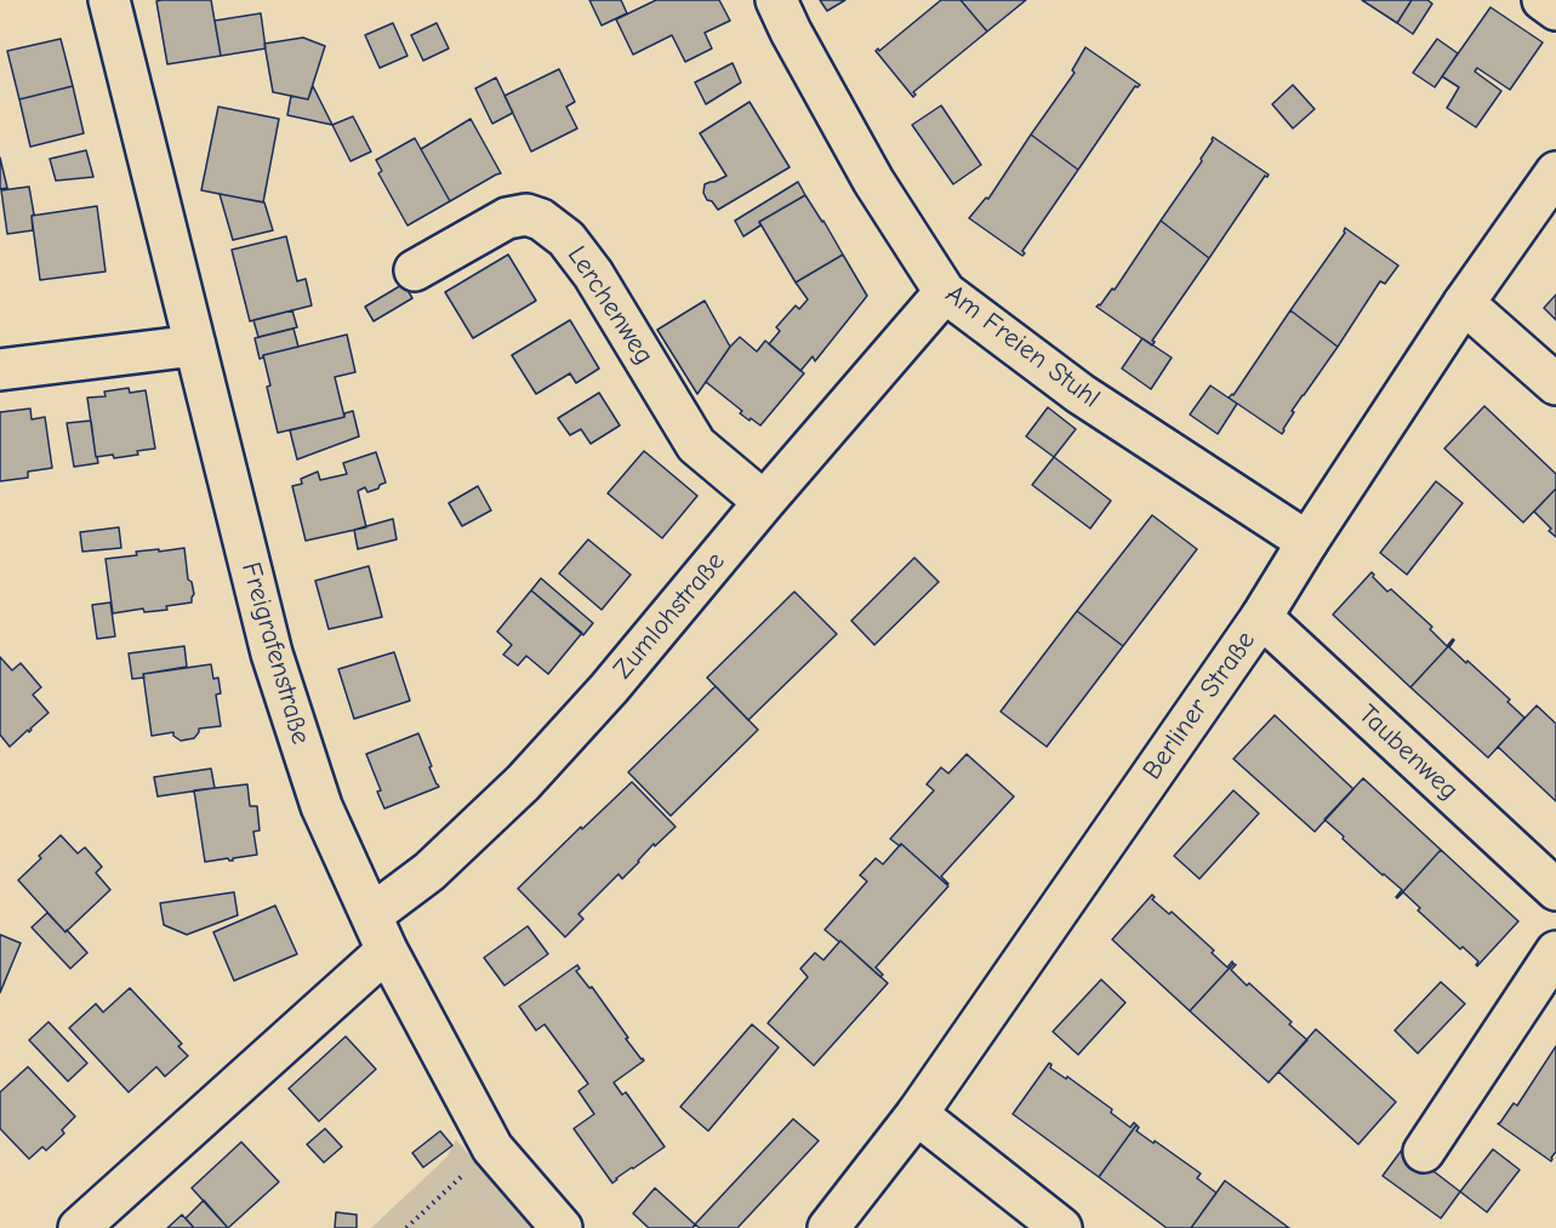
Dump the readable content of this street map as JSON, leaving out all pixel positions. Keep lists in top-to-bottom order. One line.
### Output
{"streets":{"street":["Lerchenweg","Am Freien Stuhl","Zumlohstraße","Freigrafenstraße","Berliner Straße","Taubenweg"]},"crossings":[["Lerchenweg","Zumlohstraße"],["Am Freien Stuhl","Zumlohstraße"],["Am Freien Stuhl","Berliner Straße"],["Zumlohstraße","Freigrafenstraße"],["Berliner Straße","Taubenweg"]]}
